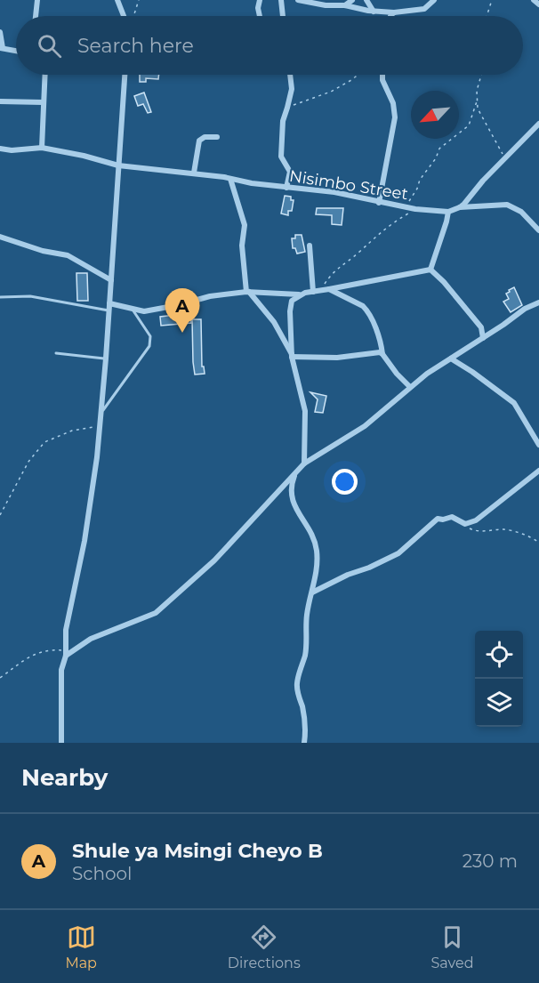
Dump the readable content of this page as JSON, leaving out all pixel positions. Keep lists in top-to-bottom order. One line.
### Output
{"streets":{"street":["Nisimbo Street"]},"north":"bottom left","page":{"search":"Search here","pins":"A","heading":"Nearby","list":[{"mark":"A","name":"Shule ya Msingi Cheyo B","note":"School","value":"230 m"}],"nav":["Map","Directions","Saved"]}}
